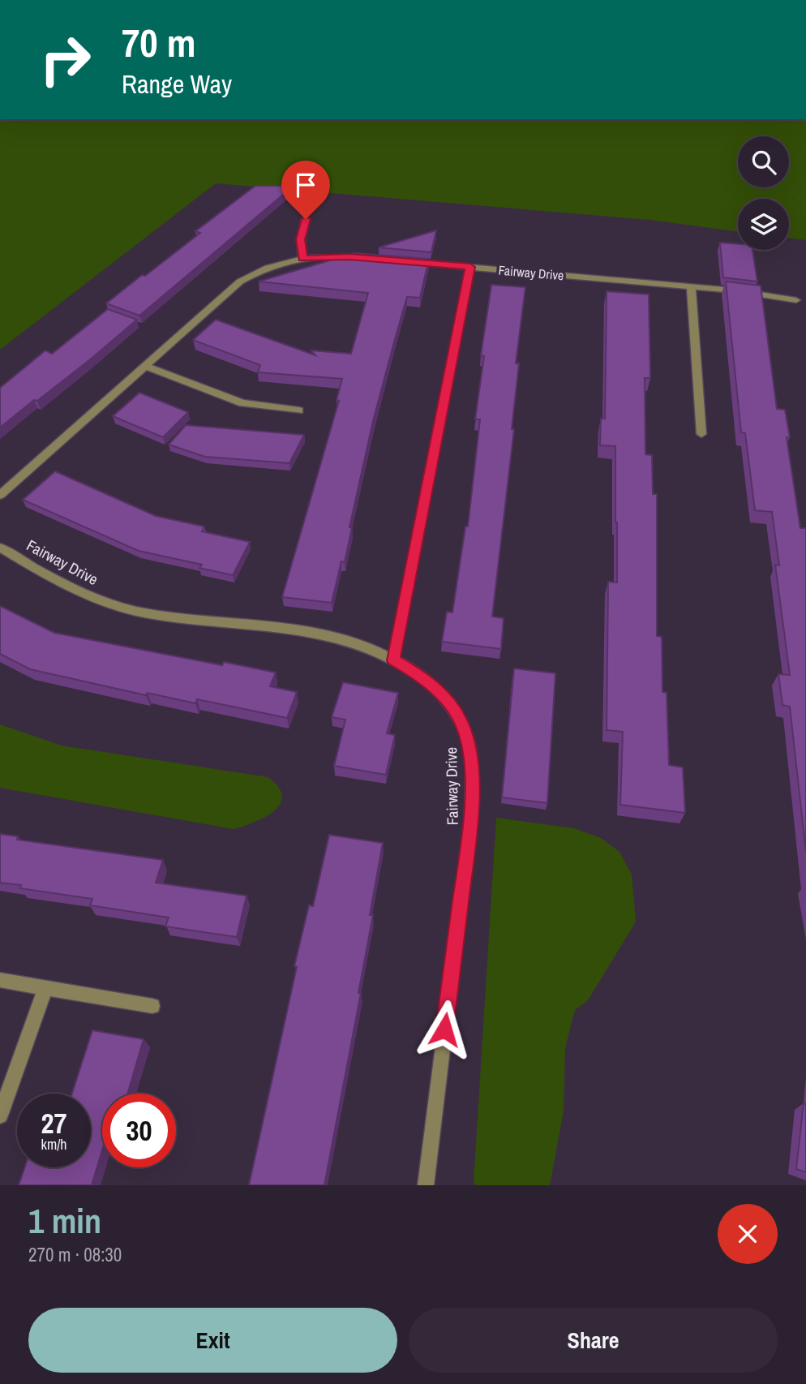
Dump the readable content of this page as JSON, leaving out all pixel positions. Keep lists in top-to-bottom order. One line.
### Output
{"streets":{"street":["Fairway Drive"]},"page":{"turn":["70 m","Range Way"],"speed":"27 km/h","limit":"30","heading":["1 min","270 m · 08:30"],"buttons":["Exit","Share"]}}
